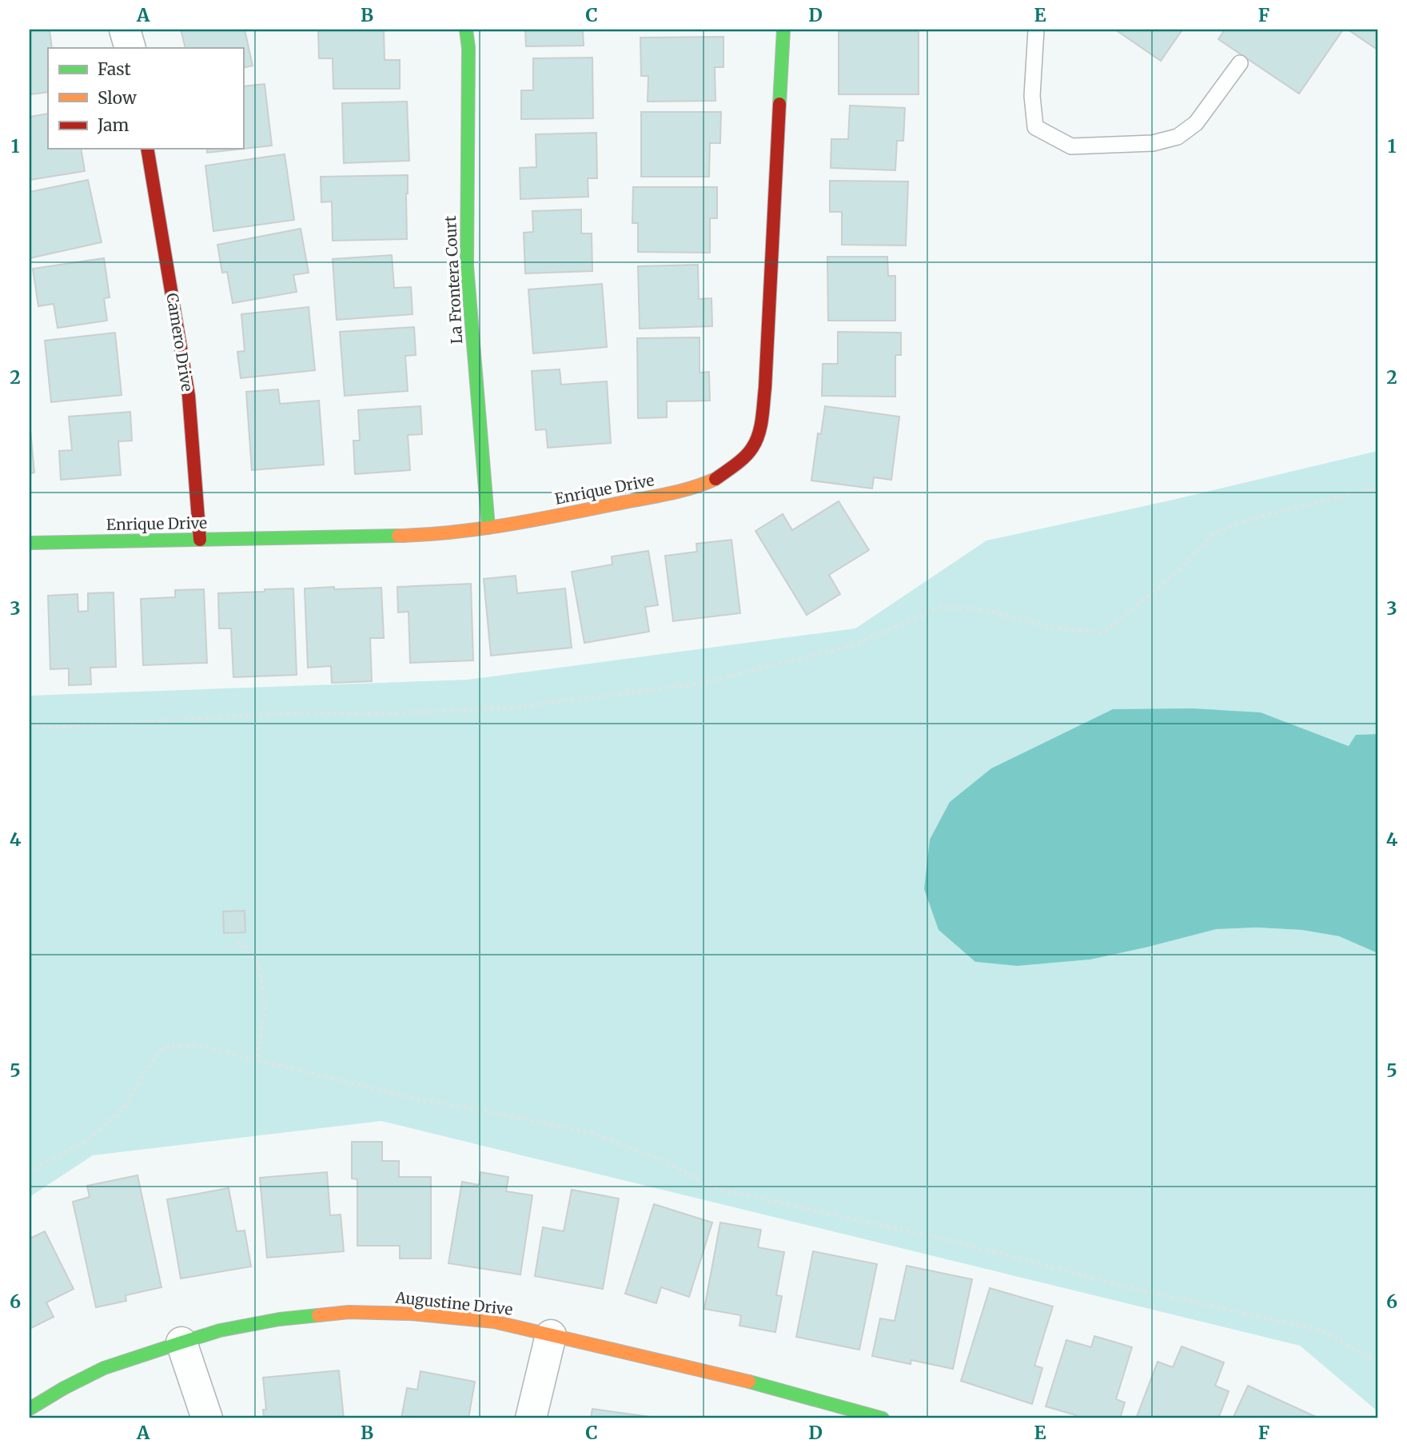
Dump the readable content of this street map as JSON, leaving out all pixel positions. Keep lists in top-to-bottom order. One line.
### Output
{"streets":{"street":["La Frontera Court","Camero Drive","Enrique Drive","Augustine Drive"]},"crossings":[["La Frontera Court","Enrique Drive"],["Camero Drive","Enrique Drive"]],"legend":["Fast","Slow","Jam"],"grid":{"columns":["A","B","C","D","E","F"],"rows":["1","2","3","4","5","6"]}}
